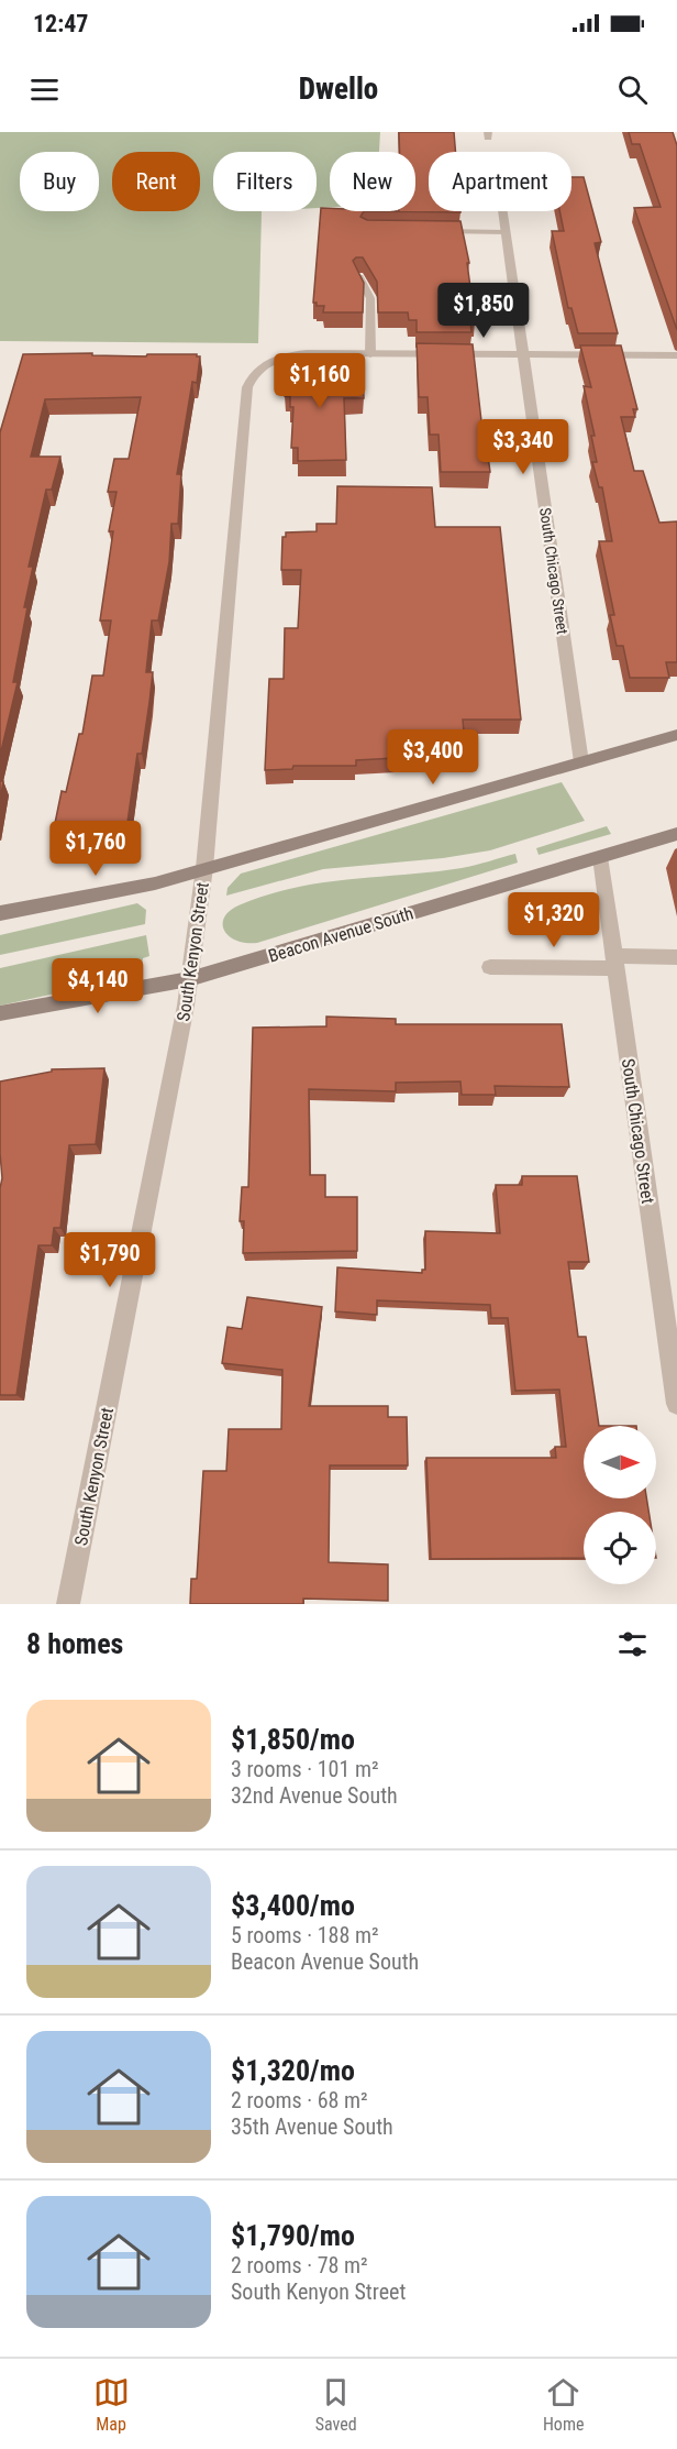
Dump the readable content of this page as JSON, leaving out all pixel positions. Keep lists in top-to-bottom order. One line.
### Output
{"streets":{"main road":["Beacon Avenue South"],"street":["South Chicago Street","South Kenyon Street"]},"crossings":[["South Chicago Street","Beacon Avenue South"],["South Chicago Street","South Kenyon Street"],["Beacon Avenue South","South Kenyon Street"]],"north":"right","page":{"status":"12:47","header":"Dwello","chip":["Buy","Rent","Filters","New","Apartment"],"price":["$1,850","$1,160","$3,340","$3,400","$1,760","$1,320","$4,140","$1,790"],"heading":"8 homes","list":[{"name":"$1,850/mo","note":"3 rooms · 101 m² · 32nd Avenue South"},{"name":"$3,400/mo","note":"5 rooms · 188 m² · Beacon Avenue South"},{"name":"$1,320/mo","note":"2 rooms · 68 m² · 35th Avenue South"},{"name":"$1,790/mo","note":"2 rooms · 78 m² · South Kenyon Street"}],"tabs":["Map","Saved","Home"]}}
